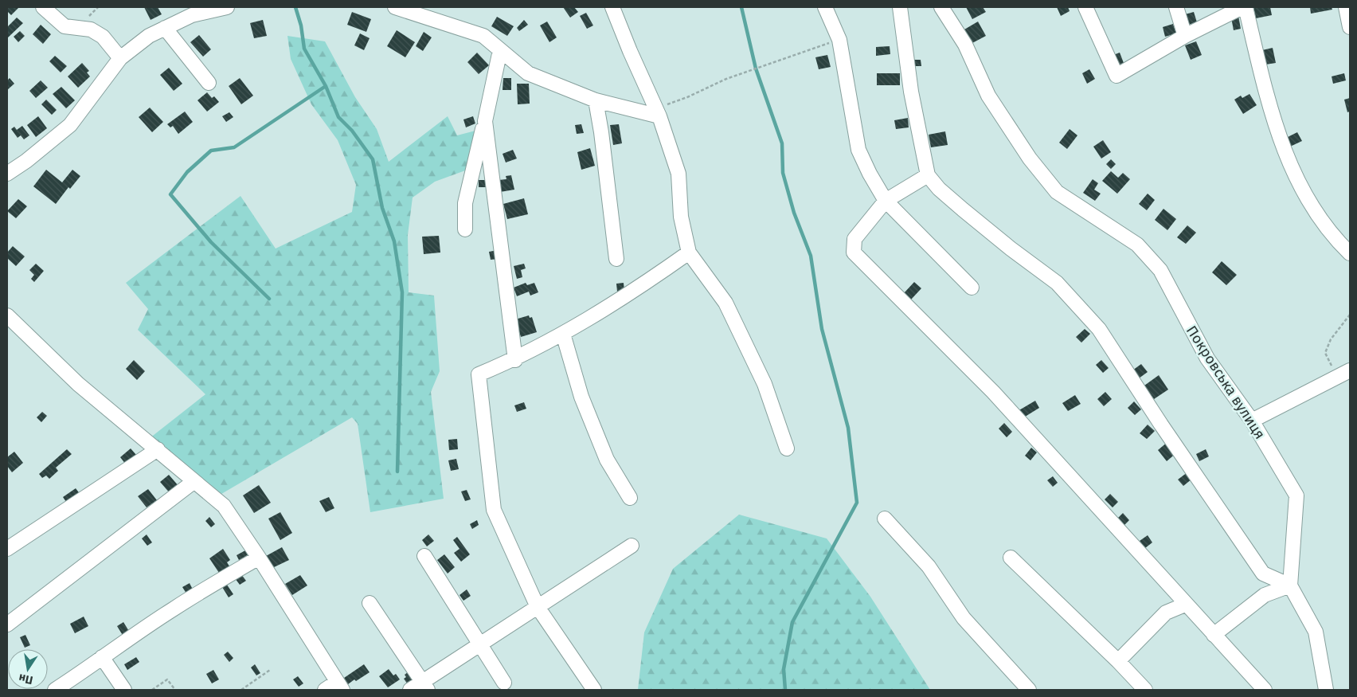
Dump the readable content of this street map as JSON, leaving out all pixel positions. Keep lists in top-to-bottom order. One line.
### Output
{"streets":{"street":["Покровська вулиця"]},"north":"bottom"}
